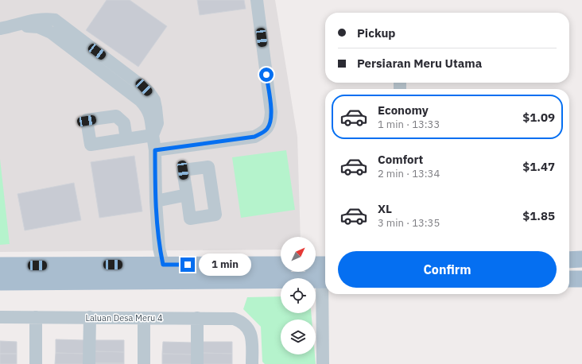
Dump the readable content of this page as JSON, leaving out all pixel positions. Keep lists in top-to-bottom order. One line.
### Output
{"streets":{"street":["Laluan Desa Meru 4"]},"north":"top right","page":{"banner":["Pickup","Persiaran Meru Utama"],"list":[{"name":"Economy","note":"1 min · 13:33","value":"$1.09"},{"name":"Comfort","note":"2 min · 13:34","value":"$1.47"},{"name":"XL","note":"3 min · 13:35","value":"$1.85"}],"buttons":"Confirm","bubble":"1 min"}}
